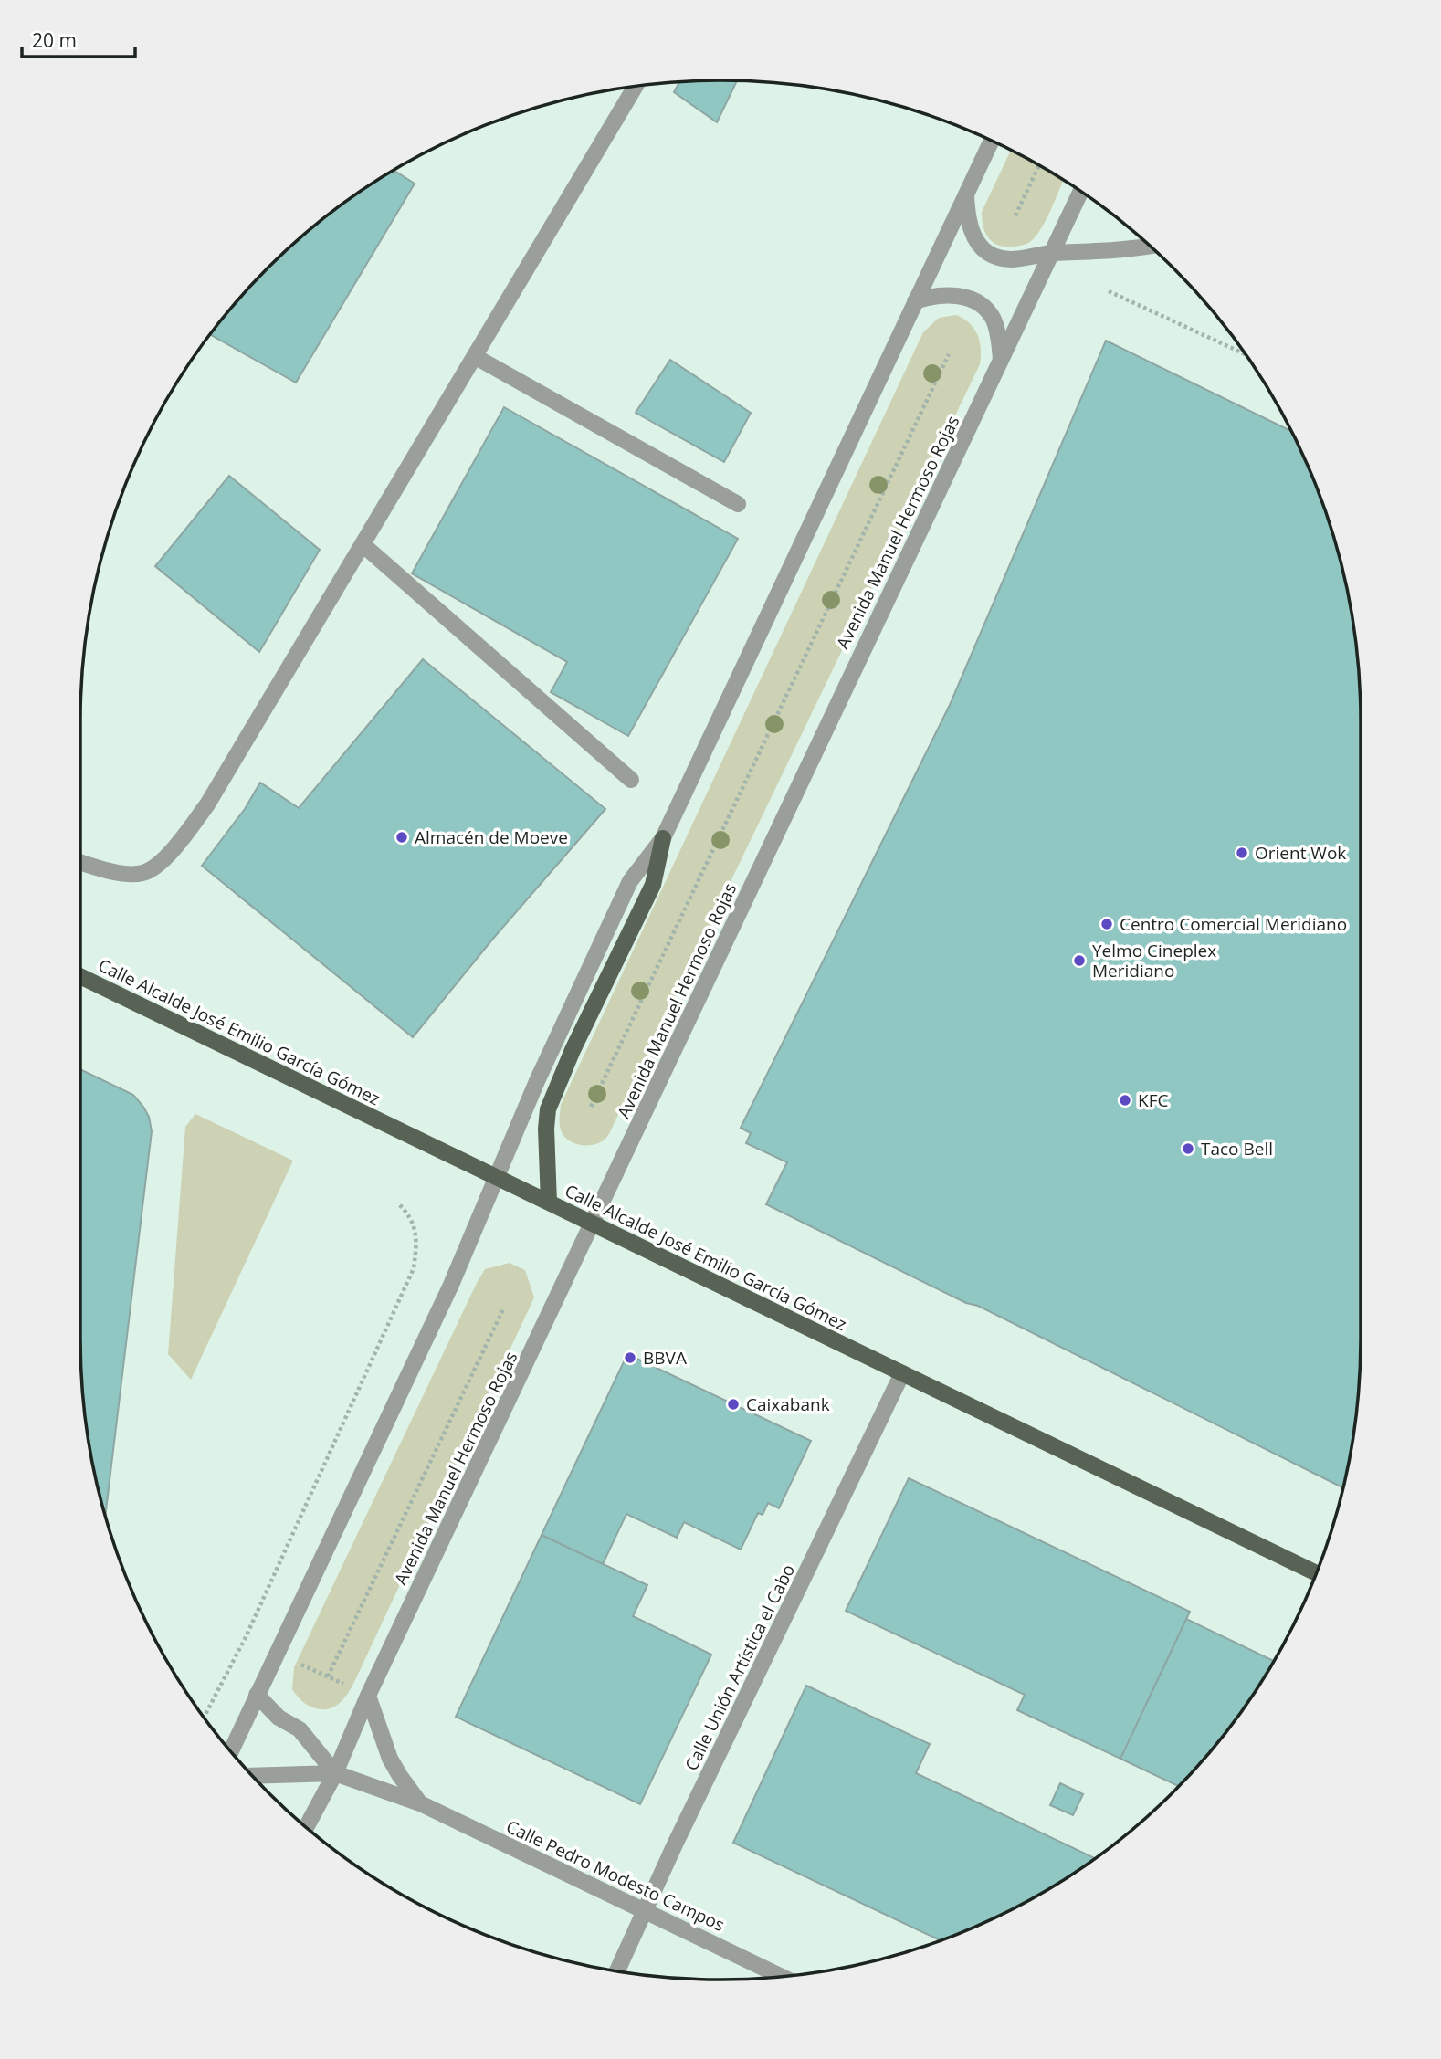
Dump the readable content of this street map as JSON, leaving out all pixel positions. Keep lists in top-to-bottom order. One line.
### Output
{"streets":{"main road":["Calle Alcalde José Emilio García Gómez"],"street":["Avenida Manuel Hermoso Rojas","Calle Unión Artística el Cabo","Calle Pedro Modesto Campos"]},"crossings":[["Avenida Manuel Hermoso Rojas","Calle Alcalde José Emilio García Gómez"],["Avenida Manuel Hermoso Rojas","Calle Pedro Modesto Campos"],["Calle Alcalde José Emilio García Gómez","Calle Unión Artística el Cabo"],["Calle Unión Artística el Cabo","Calle Pedro Modesto Campos"]],"places":["Almacén de Moeve","Orient Wok","Centro Comercial Meridiano","Yelmo Cineplex Meridiano","KFC","Taco Bell","BBVA","Caixabank"],"scale_bar":"20 m"}
